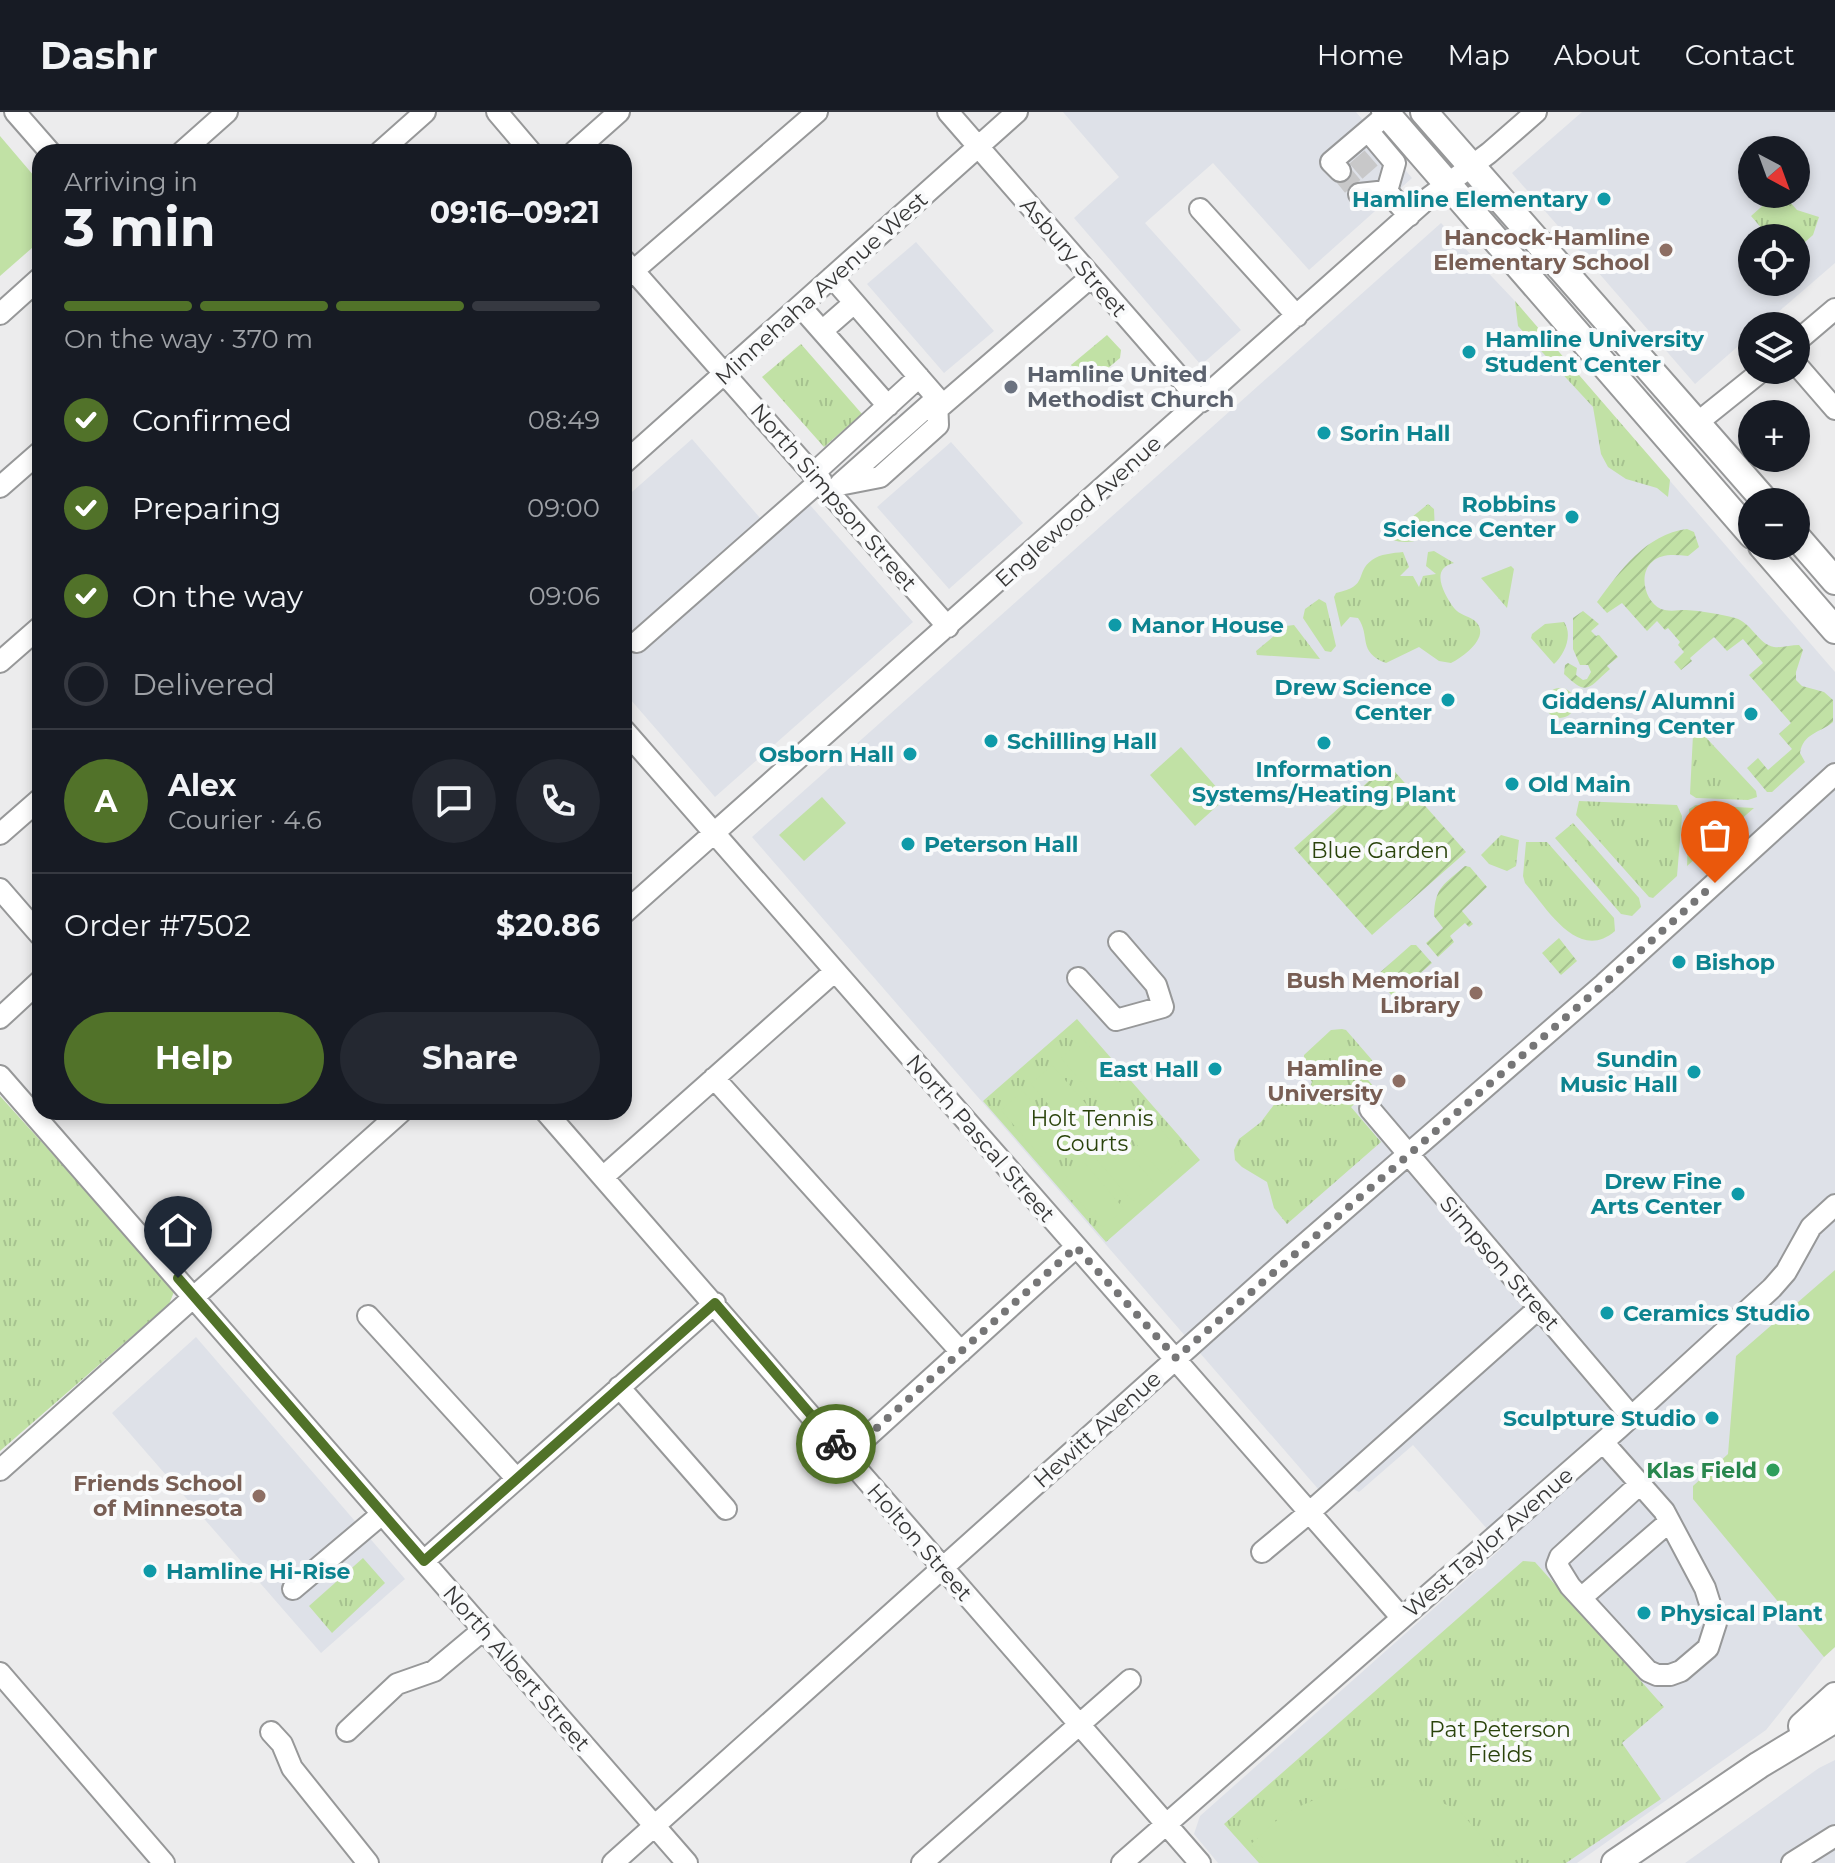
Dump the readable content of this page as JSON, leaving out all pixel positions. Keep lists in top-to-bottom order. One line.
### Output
{"streets":{"street":["Asbury Street","Minnehaha Avenue West","North Simpson Street","Englewood Avenue","North Pascal Street","Simpson Street","Hewitt Avenue","Holton Street","West Taylor Avenue","North Albert Street"]},"crossings":[["Asbury Street","Minnehaha Avenue West"],["Asbury Street","Englewood Avenue"],["Minnehaha Avenue West","North Simpson Street"],["North Simpson Street","Englewood Avenue"],["Englewood Avenue","North Pascal Street"],["North Pascal Street","Hewitt Avenue"],["North Pascal Street","West Taylor Avenue"],["Simpson Street","Hewitt Avenue"],["Simpson Street","West Taylor Avenue"],["Hewitt Avenue","Holton Street"],["Hewitt Avenue","North Albert Street"],["Holton Street","West Taylor Avenue"]],"parks":["Blue Garden","Holt Tennis Courts","Pat Peterson Fields"],"places":["Hamline Elementary","Hancock-Hamline Elementary School","Hamline University Student Center","Hamline United Methodist Church","Sorin Hall","Robbins Science Center","Manor House","Drew Science Center","Giddens/ Alumni Learning Center","Schilling Hall","Information Systems/Heating Plant","Osborn Hall","Old Main","Peterson Hall","Bishop","Bush Memorial Library","East Hall","Sundin Music Hall","Hamline University","Drew Fine Arts Center","Ceramics Studio","Sculpture Studio","Klas Field","Friends School of Minnesota","Hamline Hi-Rise","Physical Plant"],"north":"bottom right","page":{"header":"Dashr","nav":["Home","Map","About","Contact"],"map_buttons":["+","−"],"heading":["3 min","Arriving in","09:16–09:21"],"panel":["Alex","Courier · 4.6","Order #7502","$20.86"],"bar":"On the way · 370 m","list":[["Confirmed","08:49"],["Preparing","09:00"],["On the way","09:06"],"Delivered"],"round":"A","buttons":["Help","Share"]}}
